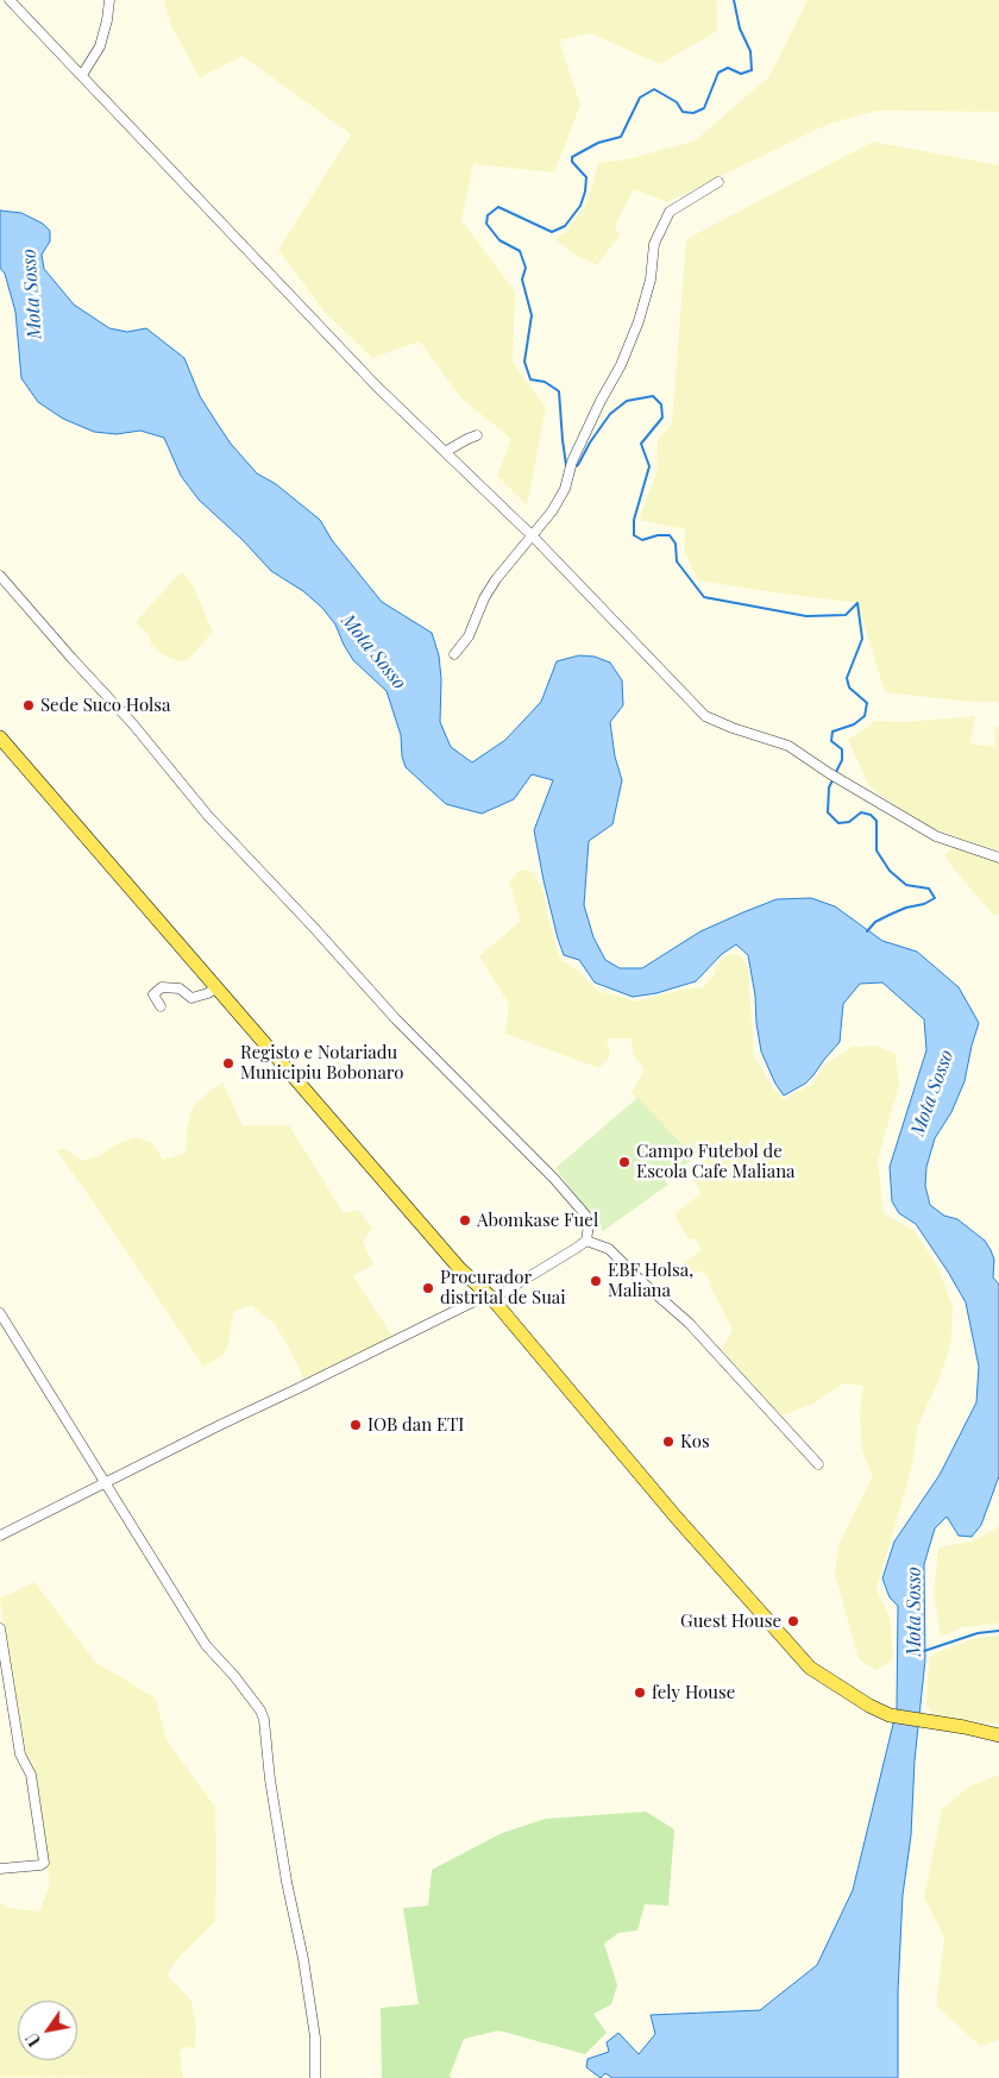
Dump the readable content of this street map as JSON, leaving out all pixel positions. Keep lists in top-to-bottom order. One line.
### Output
{"water":["Mota Sosso"],"places":["Sede Suco Holsa","Registo e Notariadu Municipiu Bobonaro","Campo Futebol de Escola Cafe Maliana","Abomkase Fuel","EBF Holsa, Maliana","Procurador distrital de Suai","IOB dan ETI","Kos","Guest House","fely House"],"north":"bottom left"}
